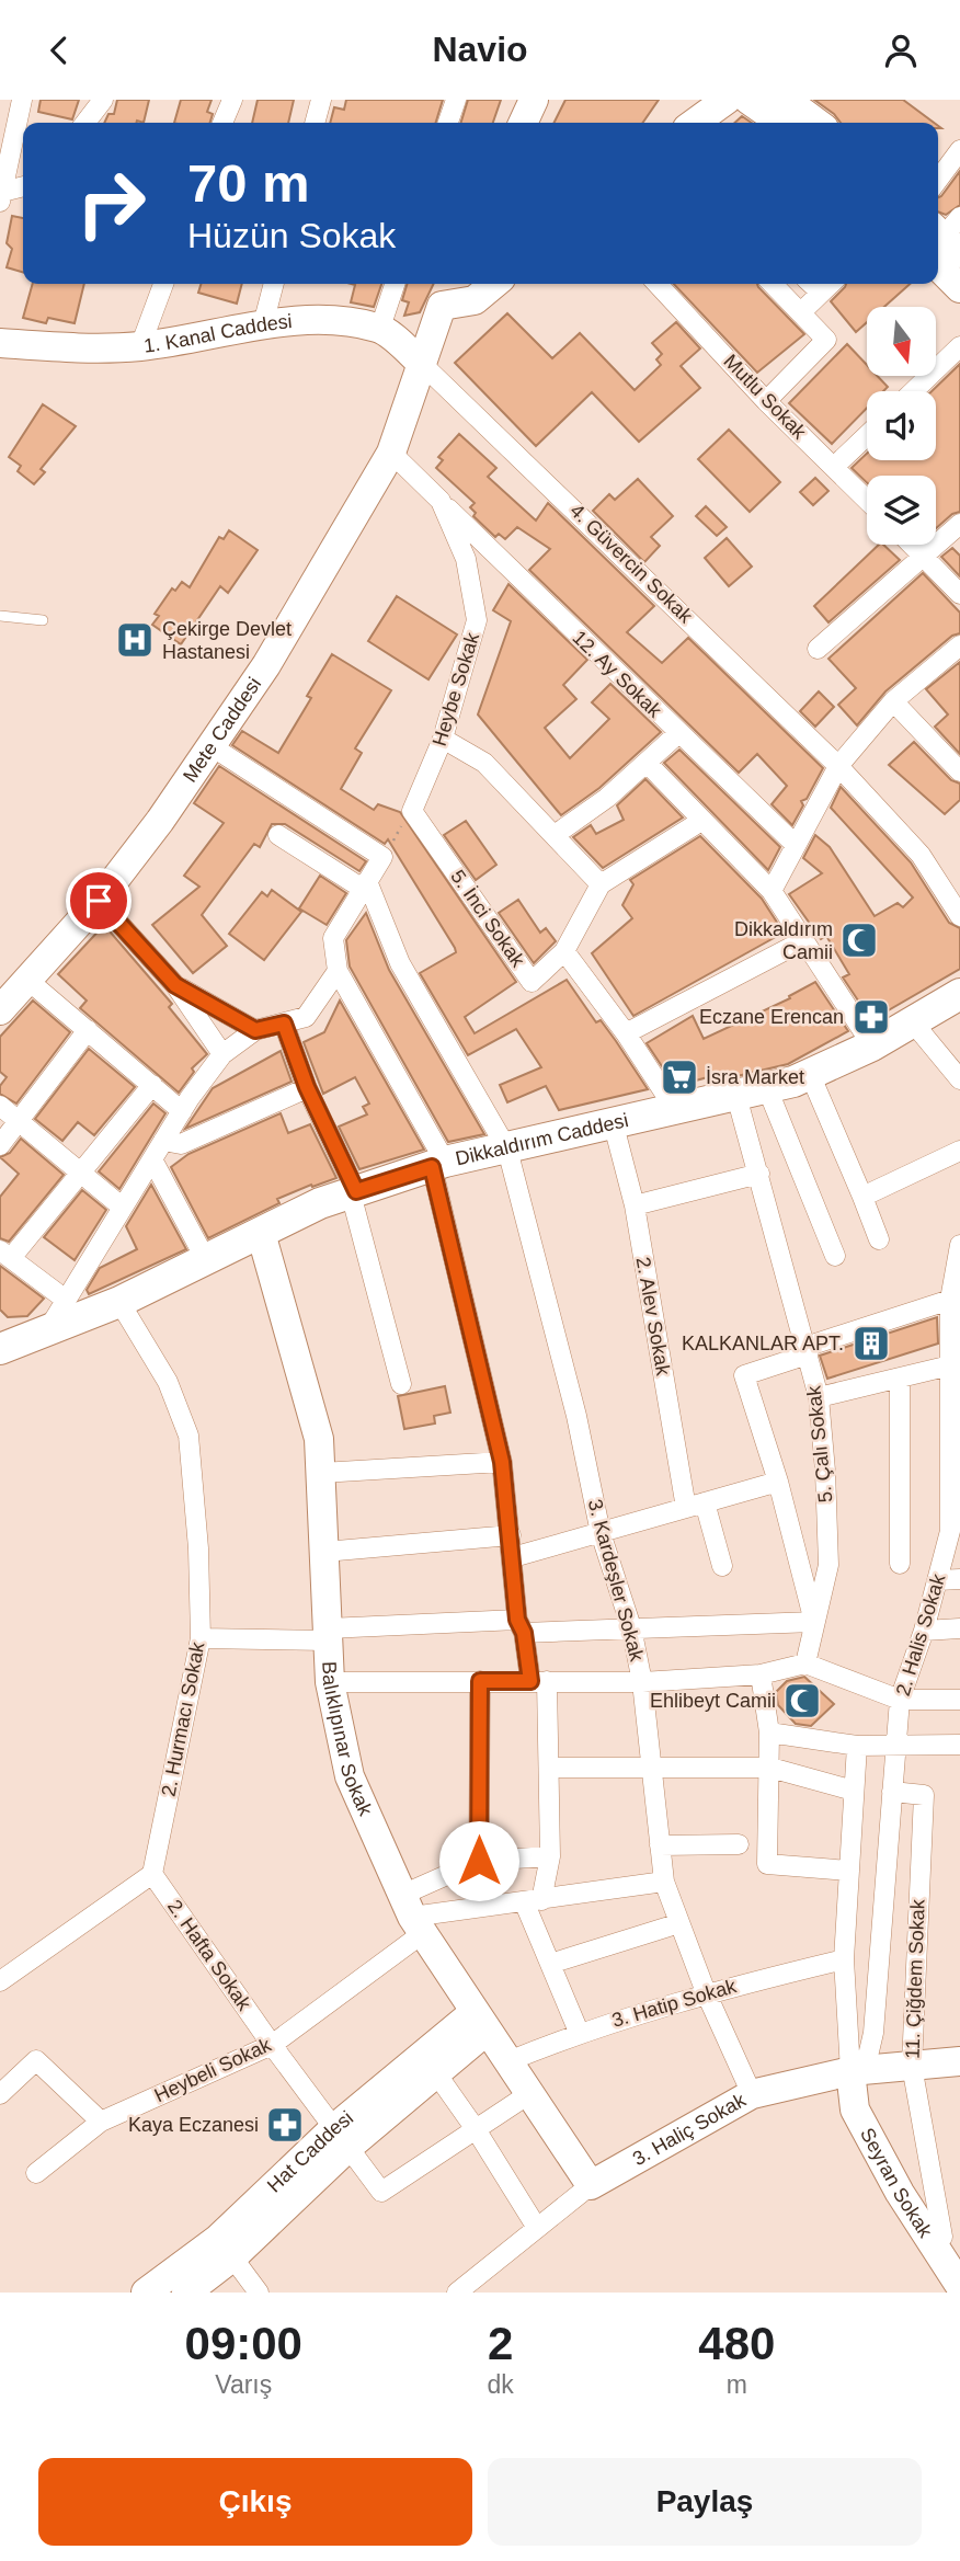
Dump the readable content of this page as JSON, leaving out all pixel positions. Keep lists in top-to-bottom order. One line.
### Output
{"streets":{"main road":["Dikkaldırım Caddesi"],"street":["1. Kanal Caddesi","Mutlu Sokak","4. Güvercin Sokak","12. Ay Sokak","Heybe Sokak","Mete Caddesi","5. İnci Sokak","2. Alev Sokak","5. Çalı Sokak","3. Kardeşler Sokak","2. Halis Sokak","2. Hurmacı Sokak","Balıklıpınar Sokak","2. Hafta Sokak","11. Çiğdem Sokak","3. Hatip Sokak","Heybeli Sokak","3. Haliç Sokak","Hat Caddesi","Seyran Sokak"]},"crossings":[["1. Kanal Caddesi","Mete Caddesi"],["4. Güvercin Sokak","Mete Caddesi"],["12. Ay Sokak","Heybe Sokak"],["Heybe Sokak","Mete Caddesi"],["Heybe Sokak","5. İnci Sokak"],["Dikkaldırım Caddesi","2. Alev Sokak"],["Dikkaldırım Caddesi","5. Çalı Sokak"],["Dikkaldırım Caddesi","3. Kardeşler Sokak"],["Dikkaldırım Caddesi","2. Hurmacı Sokak"],["Dikkaldırım Caddesi","Balıklıpınar Sokak"],["3. Kardeşler Sokak","3. Hatip Sokak"],["3. Kardeşler Sokak","3. Haliç Sokak"],["2. Halis Sokak","11. Çiğdem Sokak"],["2. Halis Sokak","3. Haliç Sokak"],["2. Halis Sokak","Seyran Sokak"],["2. Hurmacı Sokak","2. Hafta Sokak"],["Balıklıpınar Sokak","3. Hatip Sokak"],["Balıklıpınar Sokak","Heybeli Sokak"],["Balıklıpınar Sokak","3. Haliç Sokak"],["Balıklıpınar Sokak","Hat Caddesi"],["2. Hafta Sokak","Heybeli Sokak"],["2. Hafta Sokak","Hat Caddesi"],["11. Çiğdem Sokak","3. Haliç Sokak"],["11. Çiğdem Sokak","Seyran Sokak"],["3. Haliç Sokak","Seyran Sokak"]],"places":{"hospital":["Çekirge Devlet Hastanesi"],"mosque":["Dikkaldırım Camii","Ehlibeyt Camii"],"pharmacy":["Eczane Erencan","Kaya Eczanesi"],"supermarket":["İsra Market"],"building":["KALKANLAR APT."]},"north":"bottom","page":{"header":"Navio","turn":["70 m","Hüzün Sokak"],"eta":["09:00","Varış","2","dk","480","m"],"buttons":["Çıkış","Paylaş"]}}
